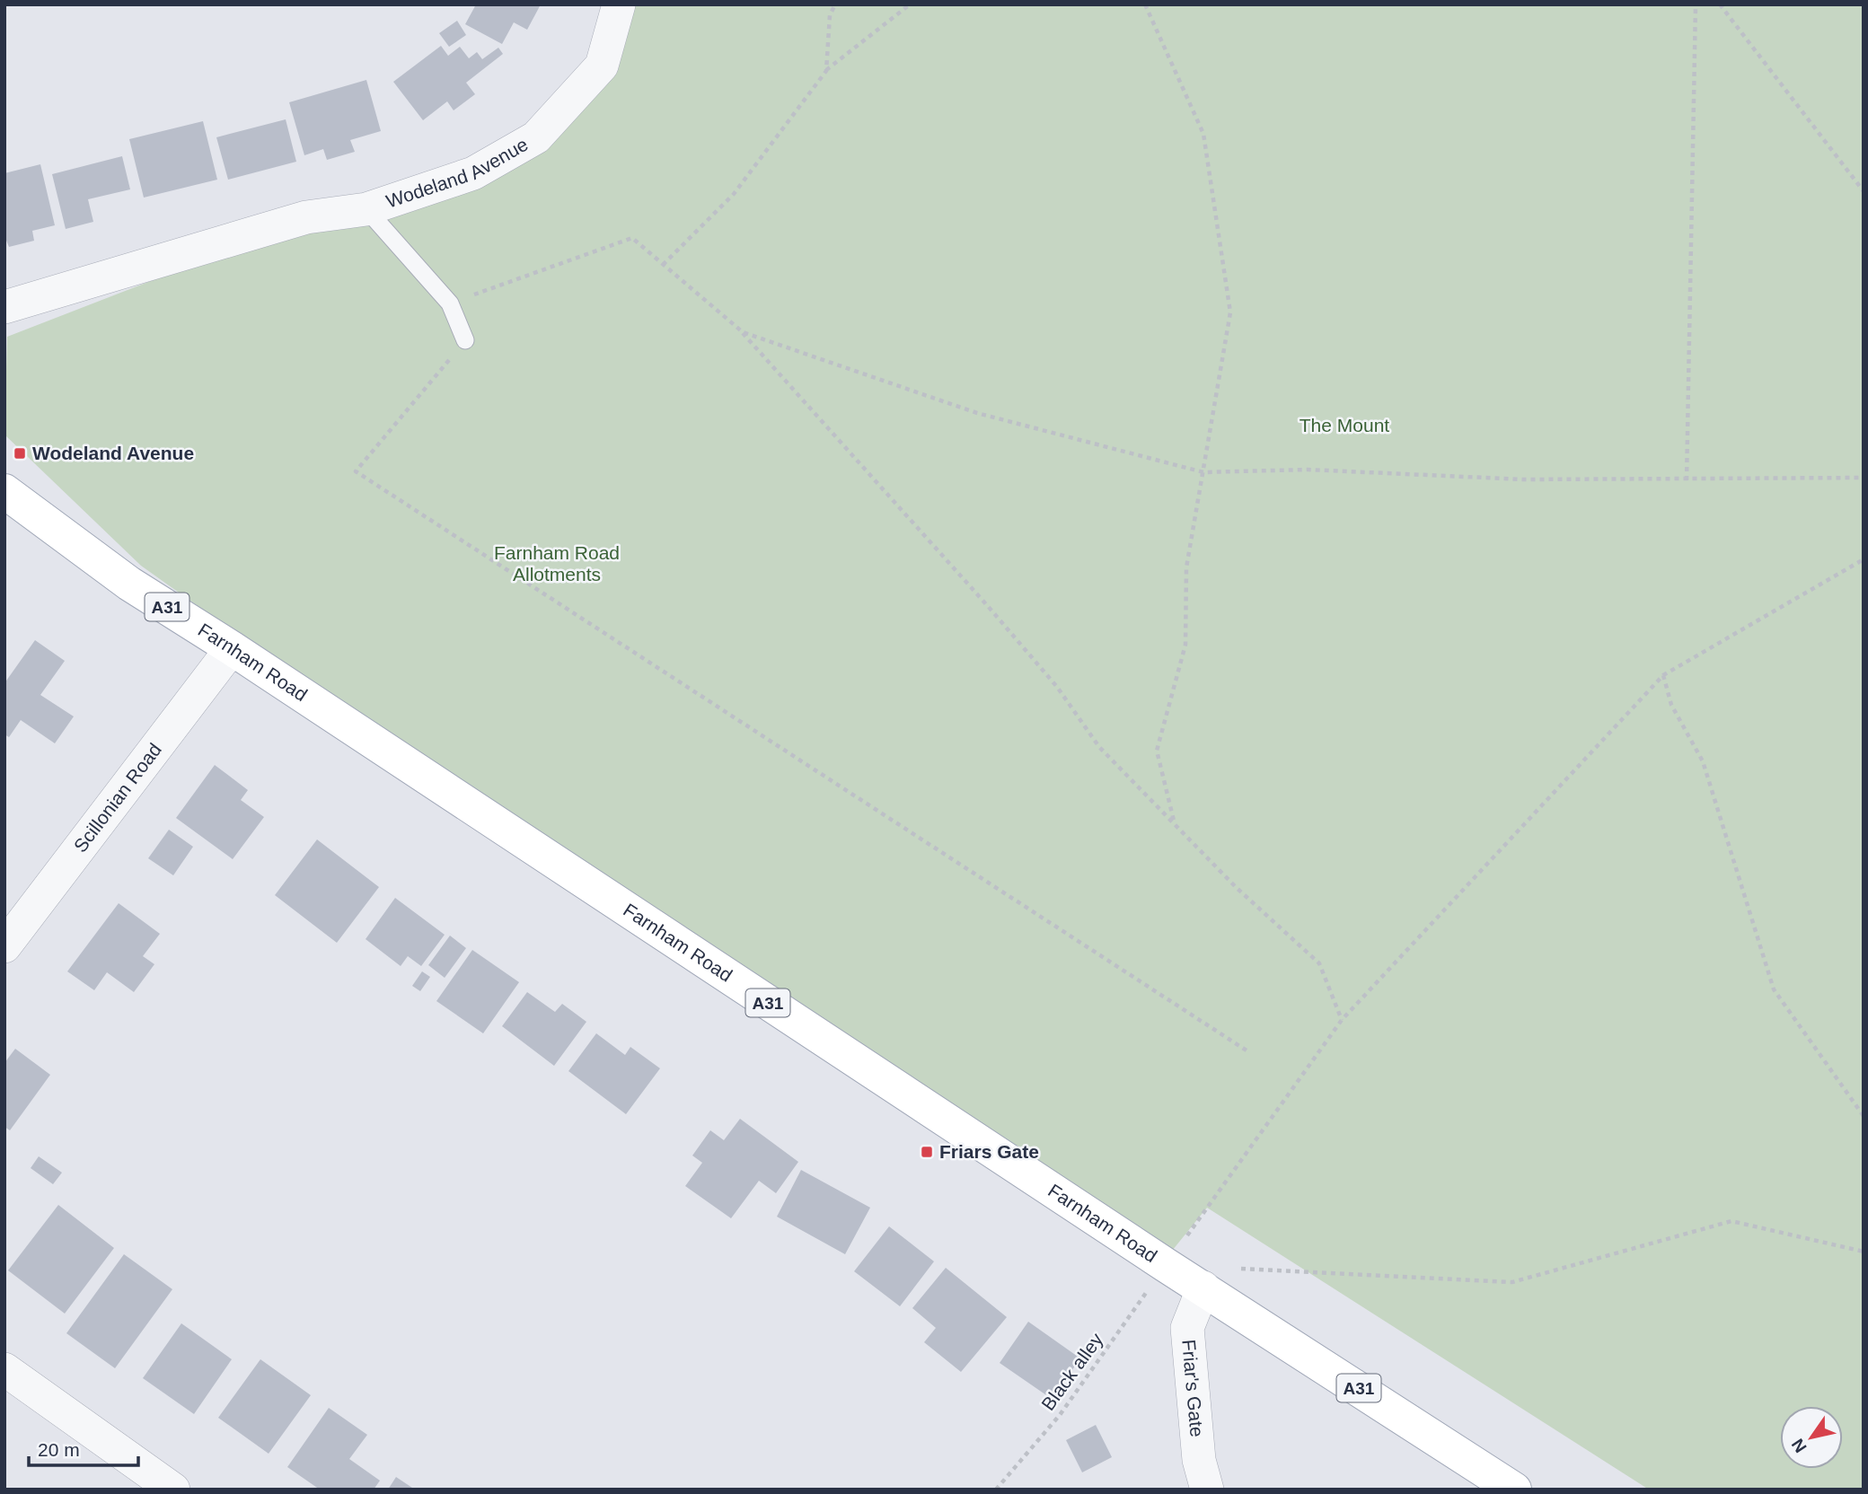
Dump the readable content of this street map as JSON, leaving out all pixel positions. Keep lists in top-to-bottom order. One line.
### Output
{"streets":{"main road":["A31","Farnham Road"],"street":["Wodeland Avenue","Scillonian Road","Friar's Gate"],"path":["Black alley"]},"crossings":[["Farnham Road","Scillonian Road"],["Farnham Road","Black alley"],["Farnham Road","Friar's Gate"]],"parks":["The Mount","Farnham Road Allotments"],"places":{"transit":["Wodeland Avenue","Friars Gate"]},"scale_bar":"20 m","north":"bottom left"}
